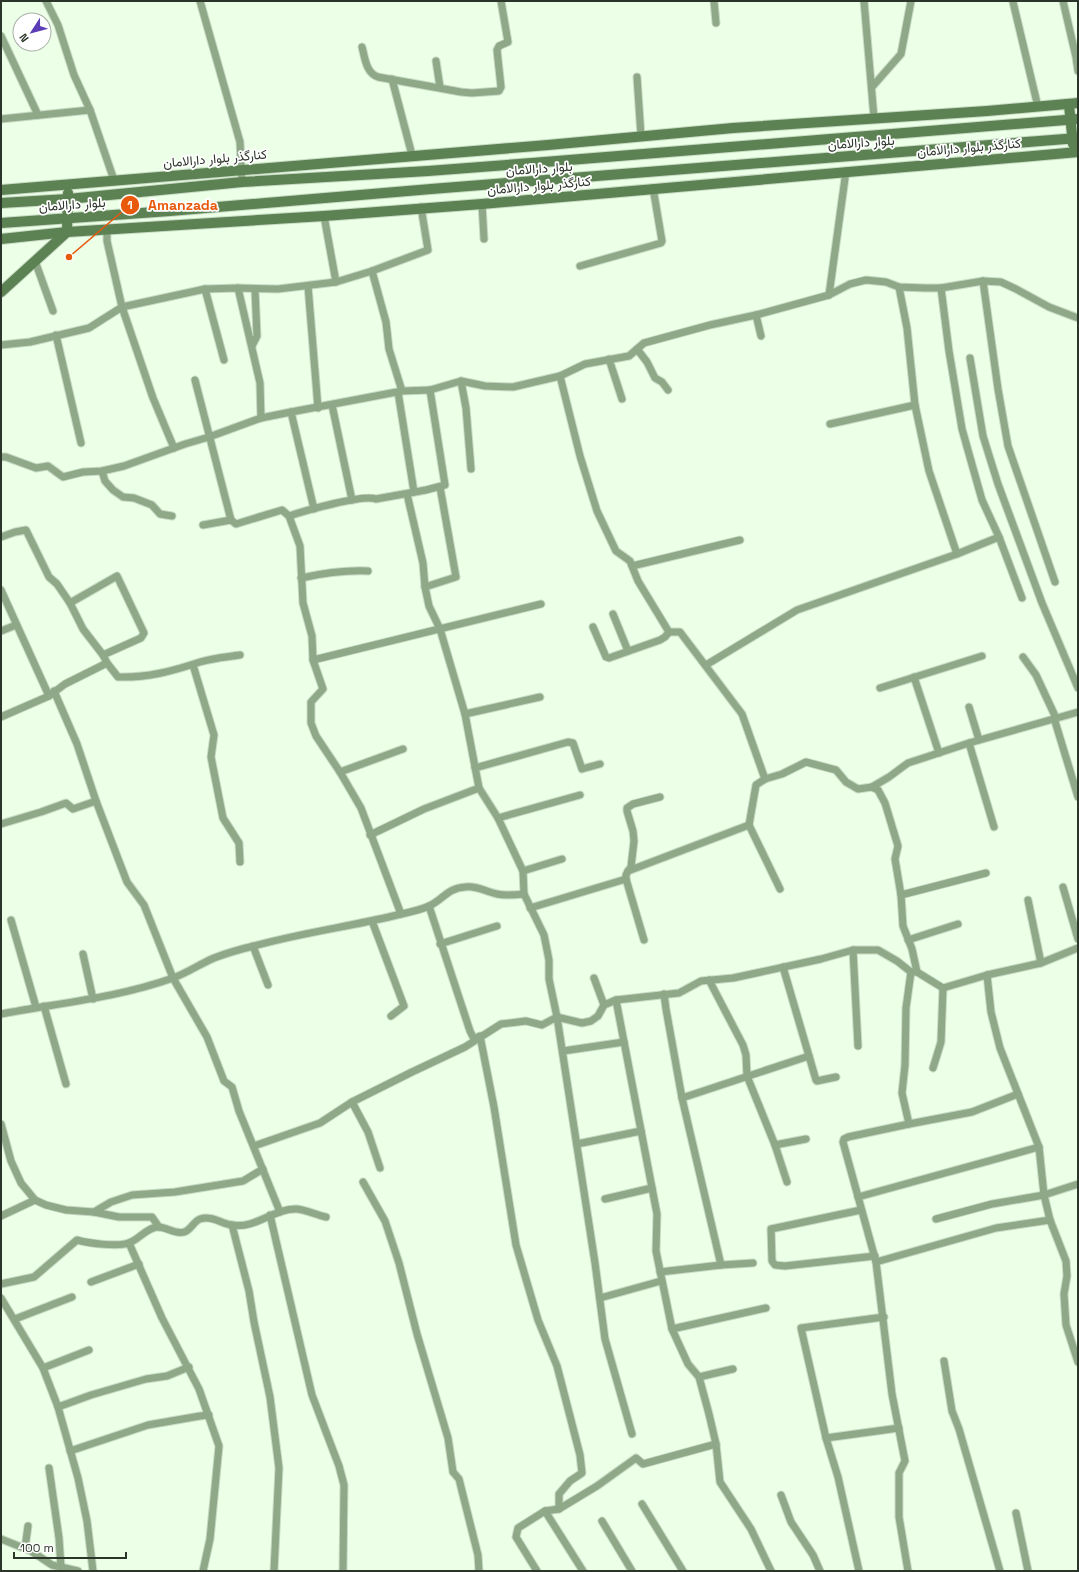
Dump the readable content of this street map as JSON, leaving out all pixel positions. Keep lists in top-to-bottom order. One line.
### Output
{"streets":{"street":["بلوار دارالامان","کنارگذر بلوار دارالامان"]},"places":["Amanzada"],"scale_bar":"100 m","north":"bottom left"}
